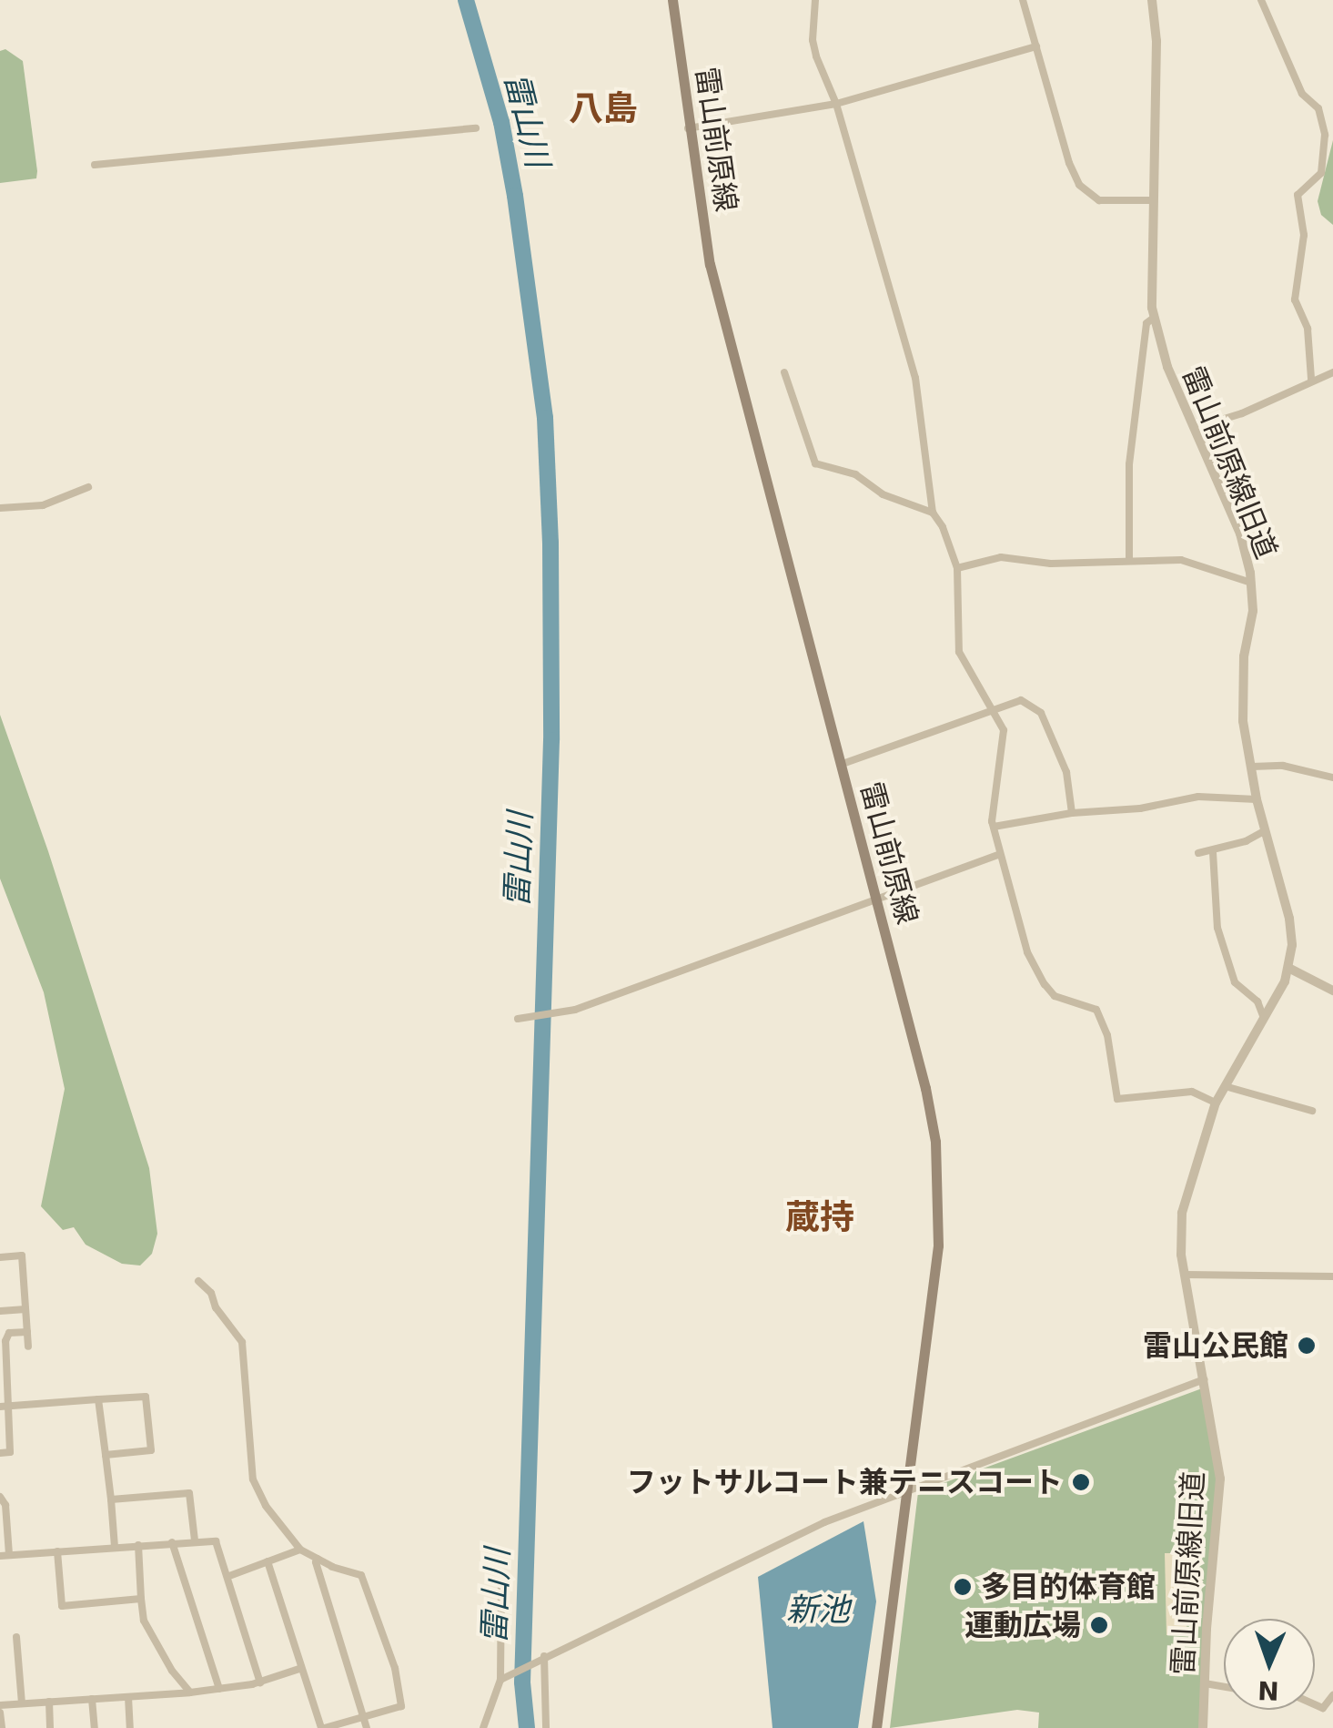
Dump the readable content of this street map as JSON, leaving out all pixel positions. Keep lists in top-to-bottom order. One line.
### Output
{"streets":{"main road":["雷山前原線"],"street":["雷山前原線旧道"]},"districts":["八島","蔵持"],"water":["雷山川","新池"],"places":["雷山公民館","フットサルコート兼テニスコート","多目的体育館","運動広場"],"north":"bottom"}
